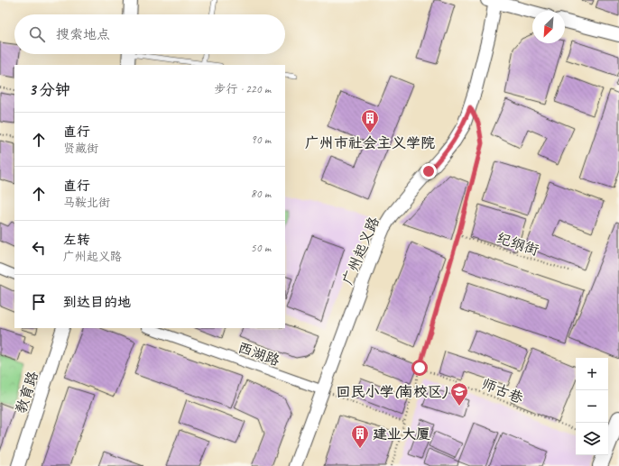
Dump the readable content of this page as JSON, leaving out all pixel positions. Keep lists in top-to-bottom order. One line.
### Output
{"streets":{"main road":["广州起义路","教育路"],"street":["西湖路"],"path":["纪纲街","师古巷"]},"crossings":[["广州起义路","西湖路"]],"places":{"building":["广州市社会主义学院","建业大厦"],"school or university":["回民小学(南校区)"]},"north":"bottom left","page":{"search":"搜索地点","heading":["3 分钟","步行 · 220 m"],"list":[["直行","贤藏街","90 m"],["直行","马鞍北街","80 m"],["左转","广州起义路","50 m"],"到达目的地"],"map_buttons":["+","−"]}}
